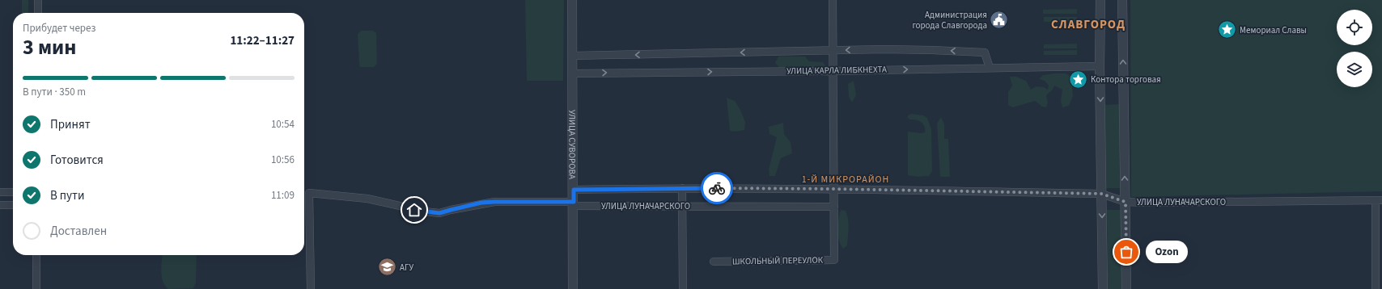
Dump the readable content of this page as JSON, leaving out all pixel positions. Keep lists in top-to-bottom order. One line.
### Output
{"streets":{"street":["УЛИЦА КАРЛА ЛИБКНЕХТА","УЛИЦА СУВОРОВА","УЛИЦА ЛУНАЧАРСКОГО","ШКОЛЬНЫЙ ПЕРЕУЛОК"]},"crossings":[["УЛИЦА КАРЛА ЛИБКНЕХТА","УЛИЦА СУВОРОВА"],["УЛИЦА КАРЛА ЛИБКНЕХТА","ШКОЛЬНЫЙ ПЕРЕУЛОК"],["УЛИЦА СУВОРОВА","УЛИЦА ЛУНАЧАРСКОГО"],["УЛИЦА ЛУНАЧАРСКОГО","ШКОЛЬНЫЙ ПЕРЕУЛОК"]],"districts":["СЛАВГОРОД","1-Й МИКРОРАЙОН"],"places":{"public building":["Администрация города Славгорода"],"place":["Мемориал Славы","Контора торговая"],"other":["Ozon"],"school or university":["АГУ"]},"page":{"heading":["3 мин","Прибудет через","11:22–11:27"],"bar":"В пути · 350 m","list":[["Принят","10:54"],["Готовится","10:56"],["В пути","11:09"],"Доставлен"],"bubble":"Ozon"}}
